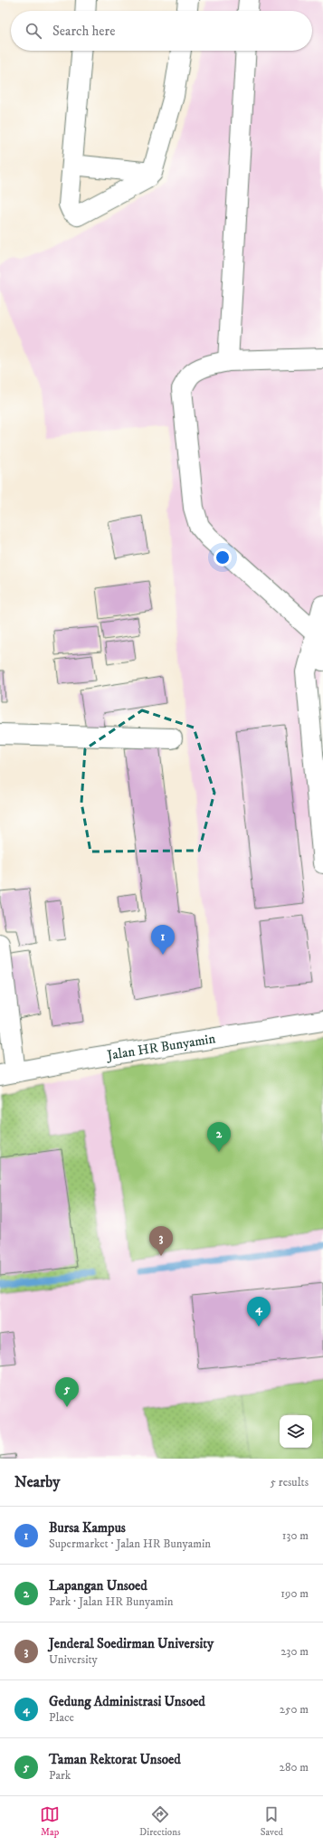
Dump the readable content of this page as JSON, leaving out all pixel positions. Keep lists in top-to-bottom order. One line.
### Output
{"streets":{"street":["Jalan HR Bunyamin"]},"page":{"search":"Search here","pins":["1","2","3","4","5"],"heading":["Nearby","5 results"],"list":[{"mark":"1","name":"Bursa Kampus","note":"Supermarket · Jalan HR Bunyamin","value":"130 m"},{"mark":"2","name":"Lapangan Unsoed","note":"Park · Jalan HR Bunyamin","value":"190 m"},{"mark":"3","name":"Jenderal Soedirman University","note":"University","value":"230 m"},{"mark":"4","name":"Gedung Administrasi Unsoed","note":"Place","value":"250 m"},{"mark":"5","name":"Taman Rektorat Unsoed","note":"Park","value":"280 m"}],"nav":["Map","Directions","Saved"]}}
